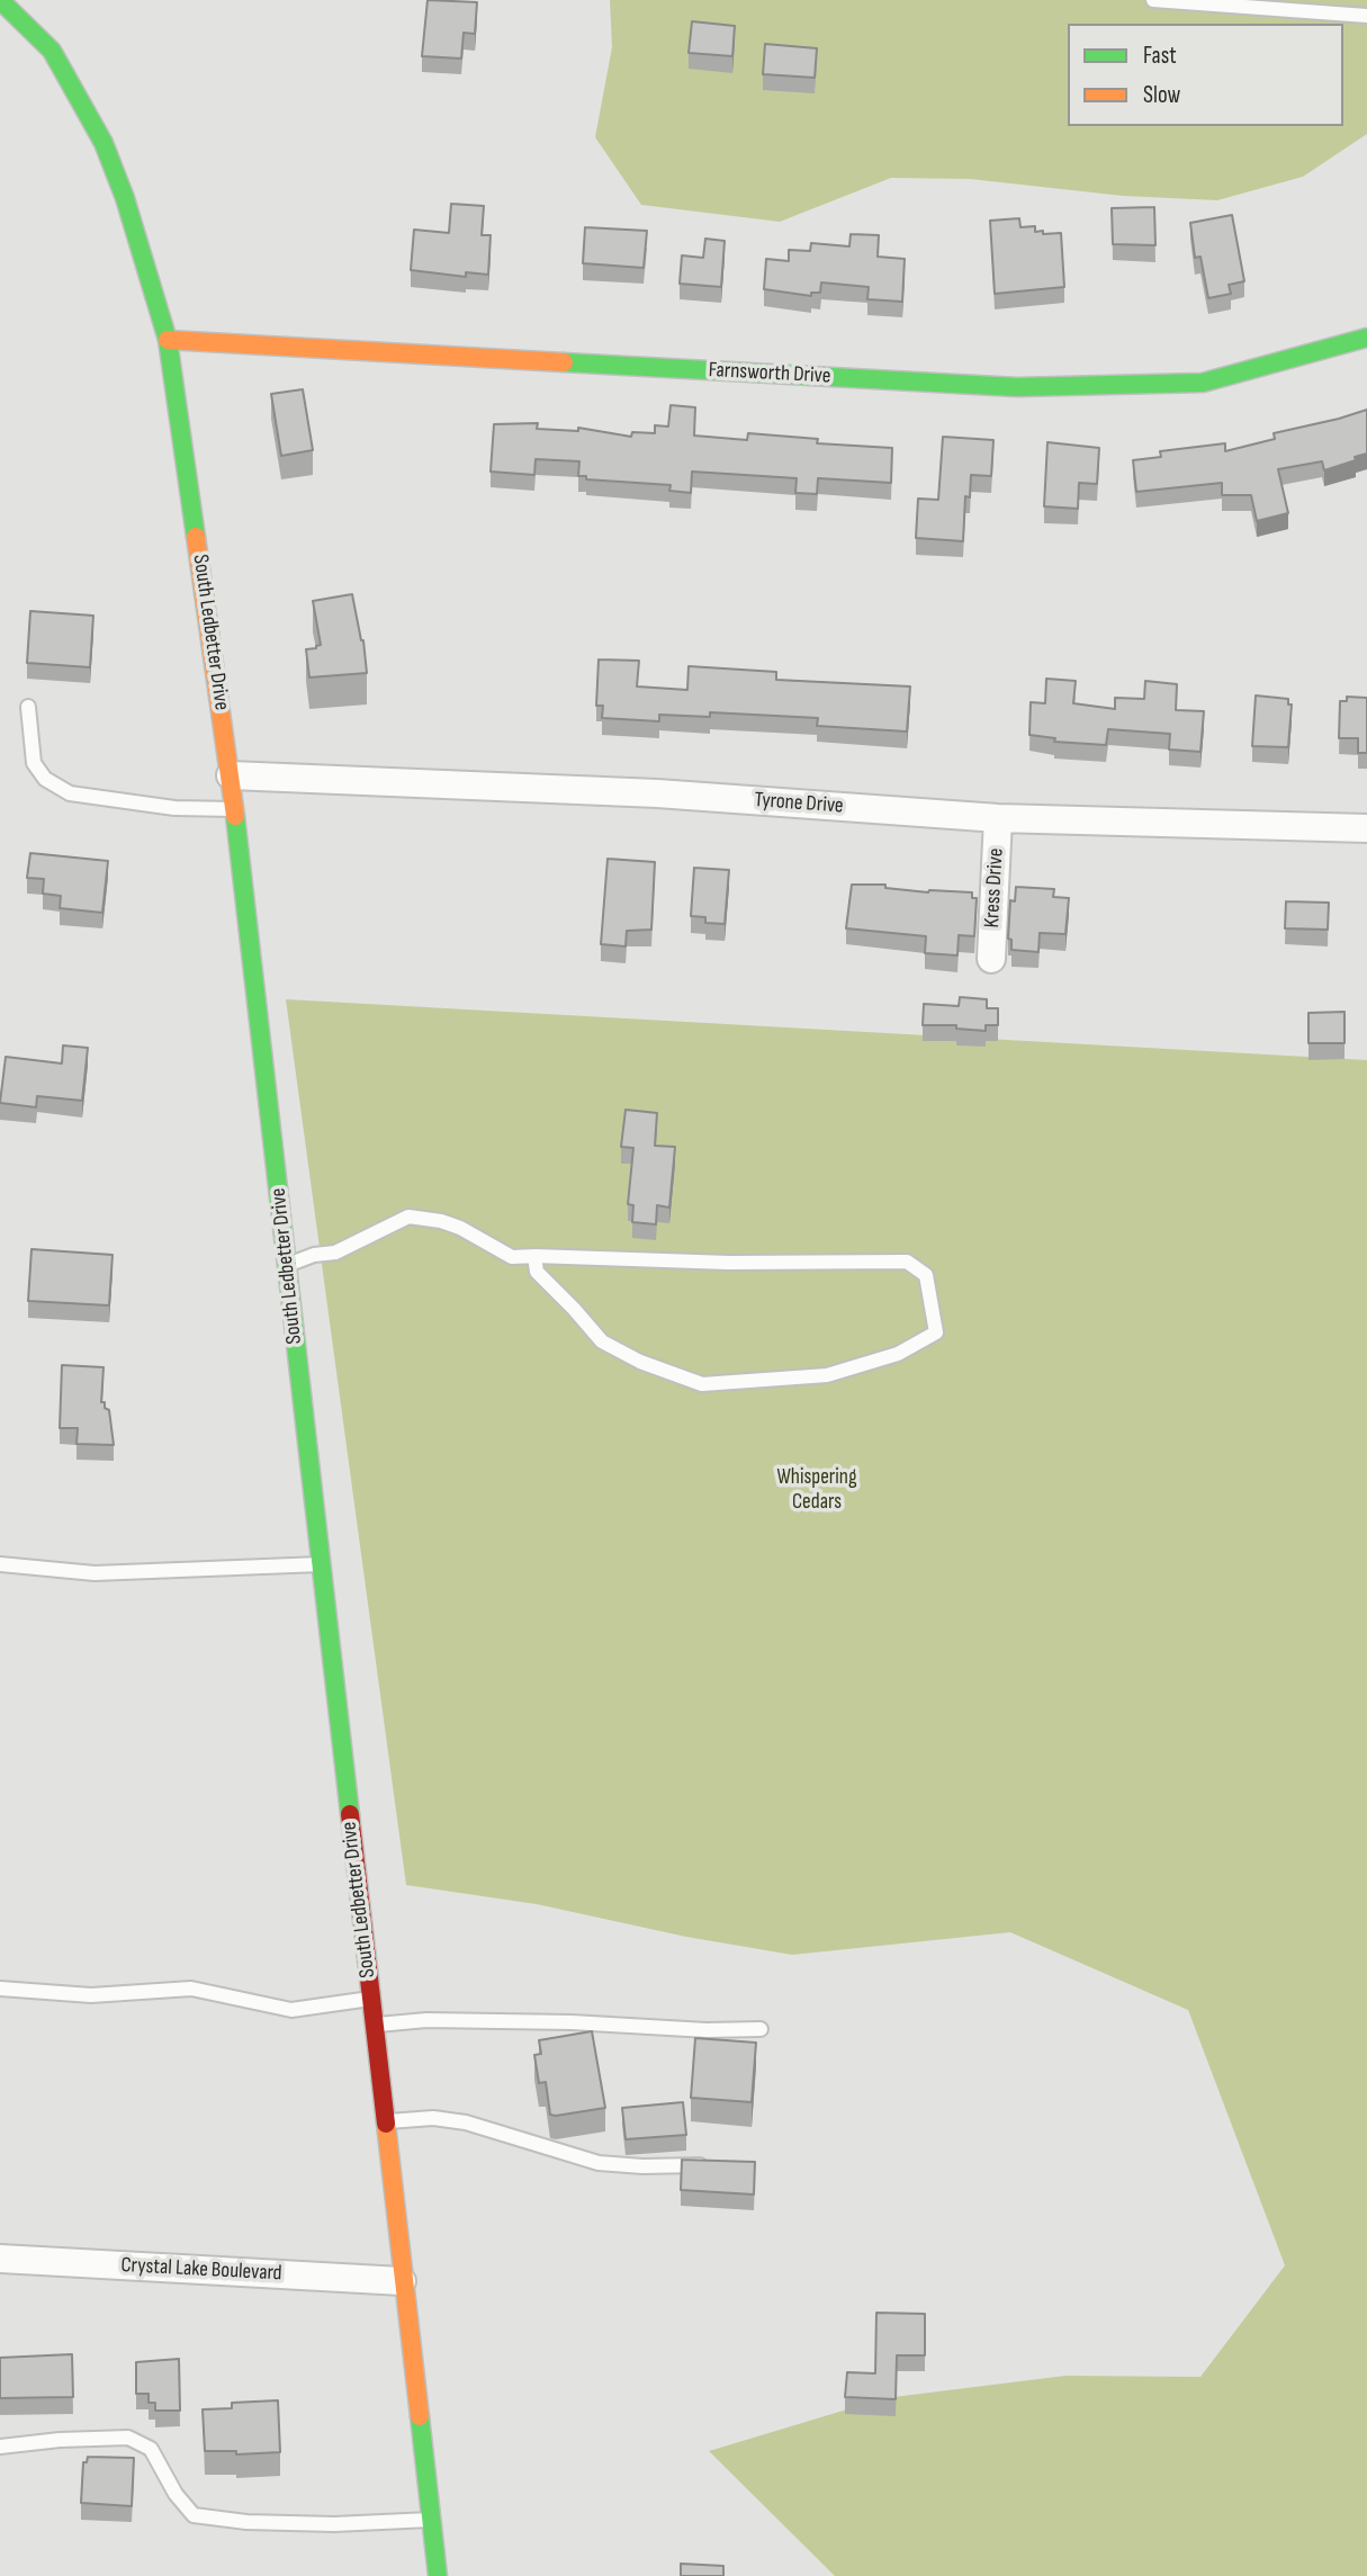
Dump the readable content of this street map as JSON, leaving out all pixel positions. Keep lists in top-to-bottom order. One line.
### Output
{"streets":{"street":["Farnsworth Drive","South Ledbetter Drive","Tyrone Drive","Kress Drive","Crystal Lake Boulevard"]},"crossings":[["Farnsworth Drive","South Ledbetter Drive"],["South Ledbetter Drive","Tyrone Drive"],["South Ledbetter Drive","Crystal Lake Boulevard"],["Tyrone Drive","Kress Drive"]],"parks":["Whispering Cedars"],"legend":["Fast","Slow"]}
